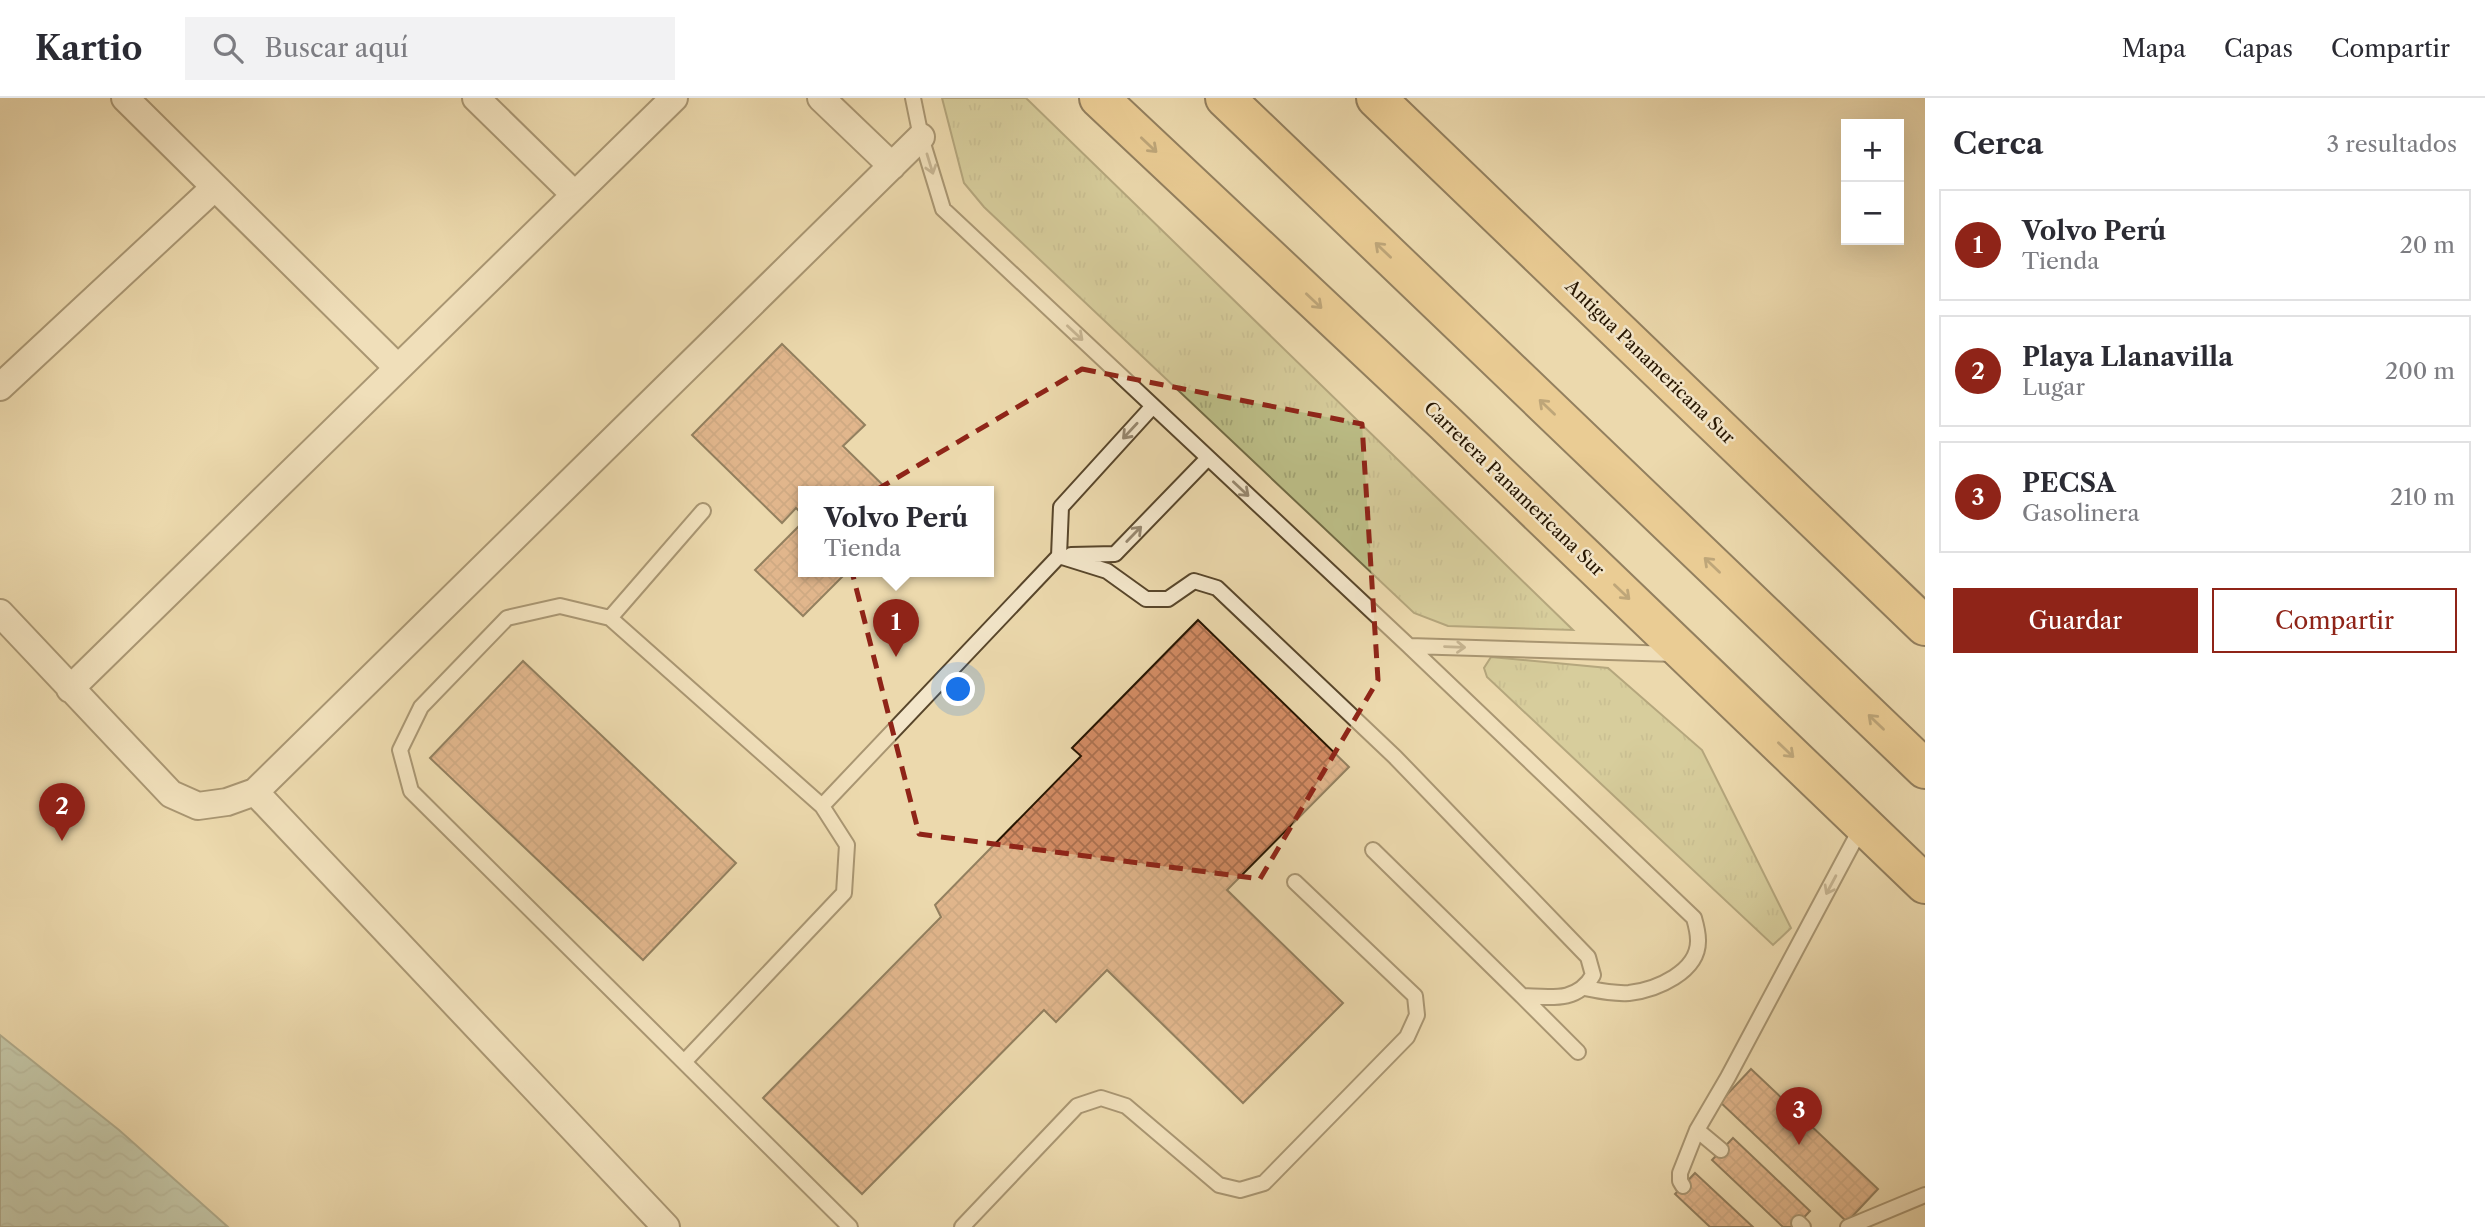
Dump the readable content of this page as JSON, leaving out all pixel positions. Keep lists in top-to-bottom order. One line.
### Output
{"streets":{"main road":["Antigua Panamericana Sur","Carretera Panamericana Sur"]},"page":{"header":"Kartio","search":"Buscar aquí","nav":["Mapa","Capas","Compartir"],"heading":["Cerca","3 resultados"],"map_buttons":["+","−"],"list":[{"mark":"1","name":"Volvo Perú","note":"Tienda","value":"20 m"},{"mark":"2","name":"Playa Llanavilla","note":"Lugar","value":"200 m"},{"mark":"3","name":"PECSA","note":"Gasolinera","value":"210 m"}],"popup":["Volvo Perú","Tienda"],"buttons":["Guardar","Compartir"],"pins":["1","2","3"]}}
